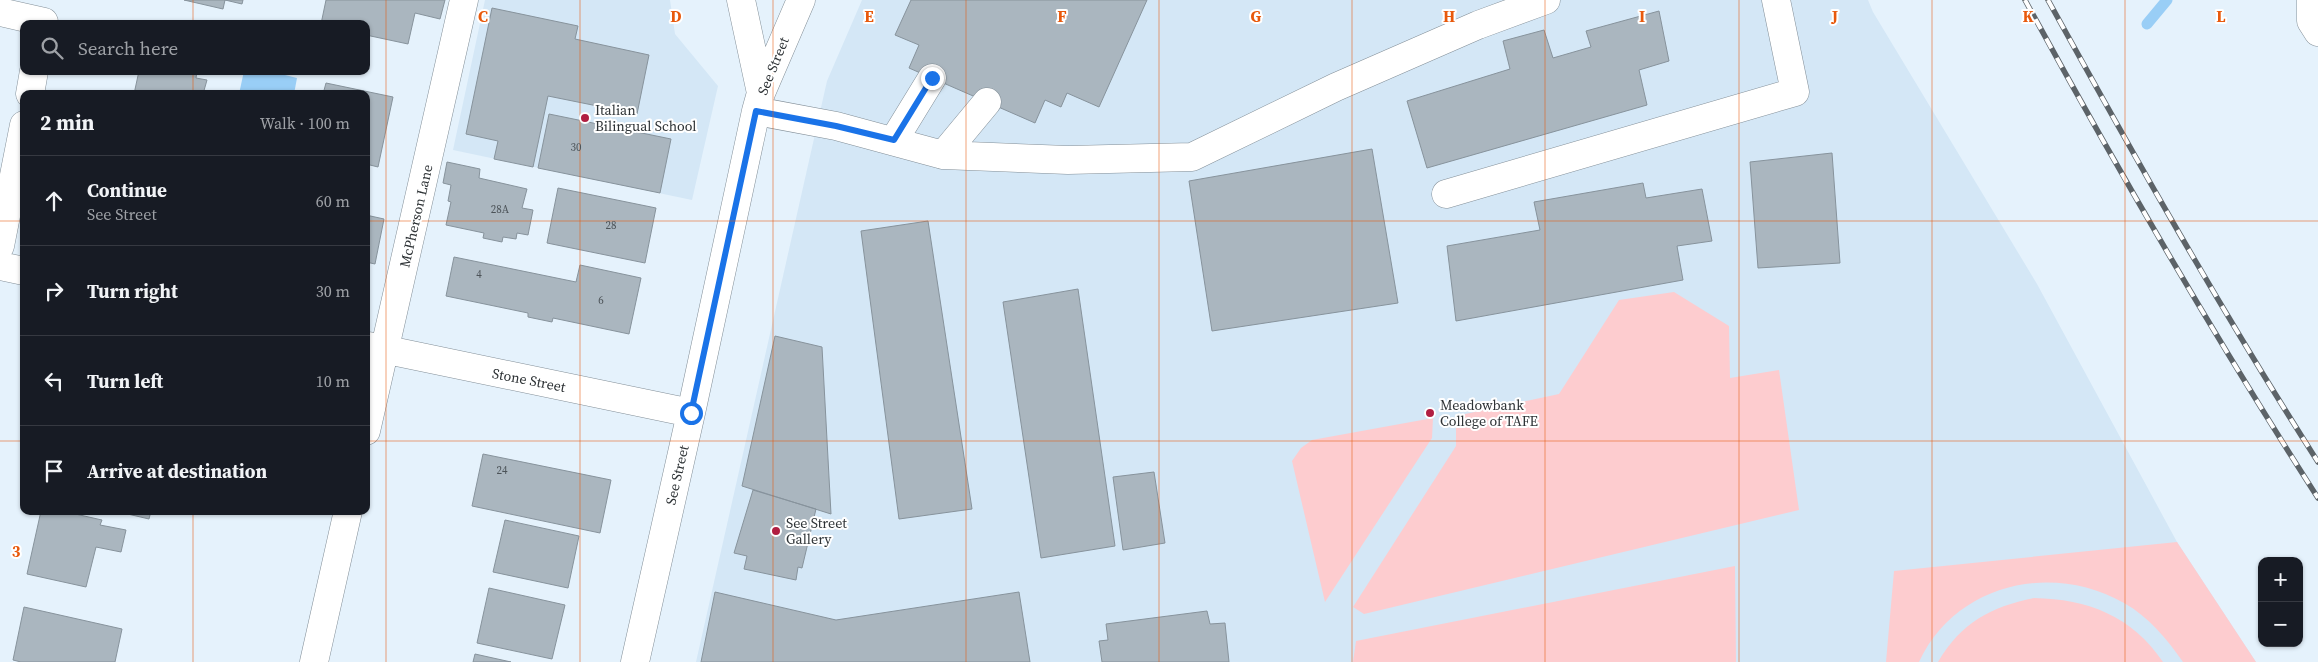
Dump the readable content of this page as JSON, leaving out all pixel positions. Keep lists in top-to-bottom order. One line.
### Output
{"streets":{"street":["See Street","McPherson Lane","Stone Street"]},"crossings":[["See Street","Stone Street"],["McPherson Lane","Stone Street"]],"places":["Italian Bilingual School","Meadowbank College of TAFE","See Street Gallery"],"house_numbers":["30","28A","28","4","6","24"],"page":{"search":"Search here","heading":["2 min","Walk · 100 m"],"list":[["Continue","See Street","60 m"],["Turn right","30 m"],["Turn left","10 m"],"Arrive at destination"],"map_buttons":["+","−"]},"grid":{"columns":["C","D","E","F","G","H","I","J","K","L"],"rows":["3"]}}
